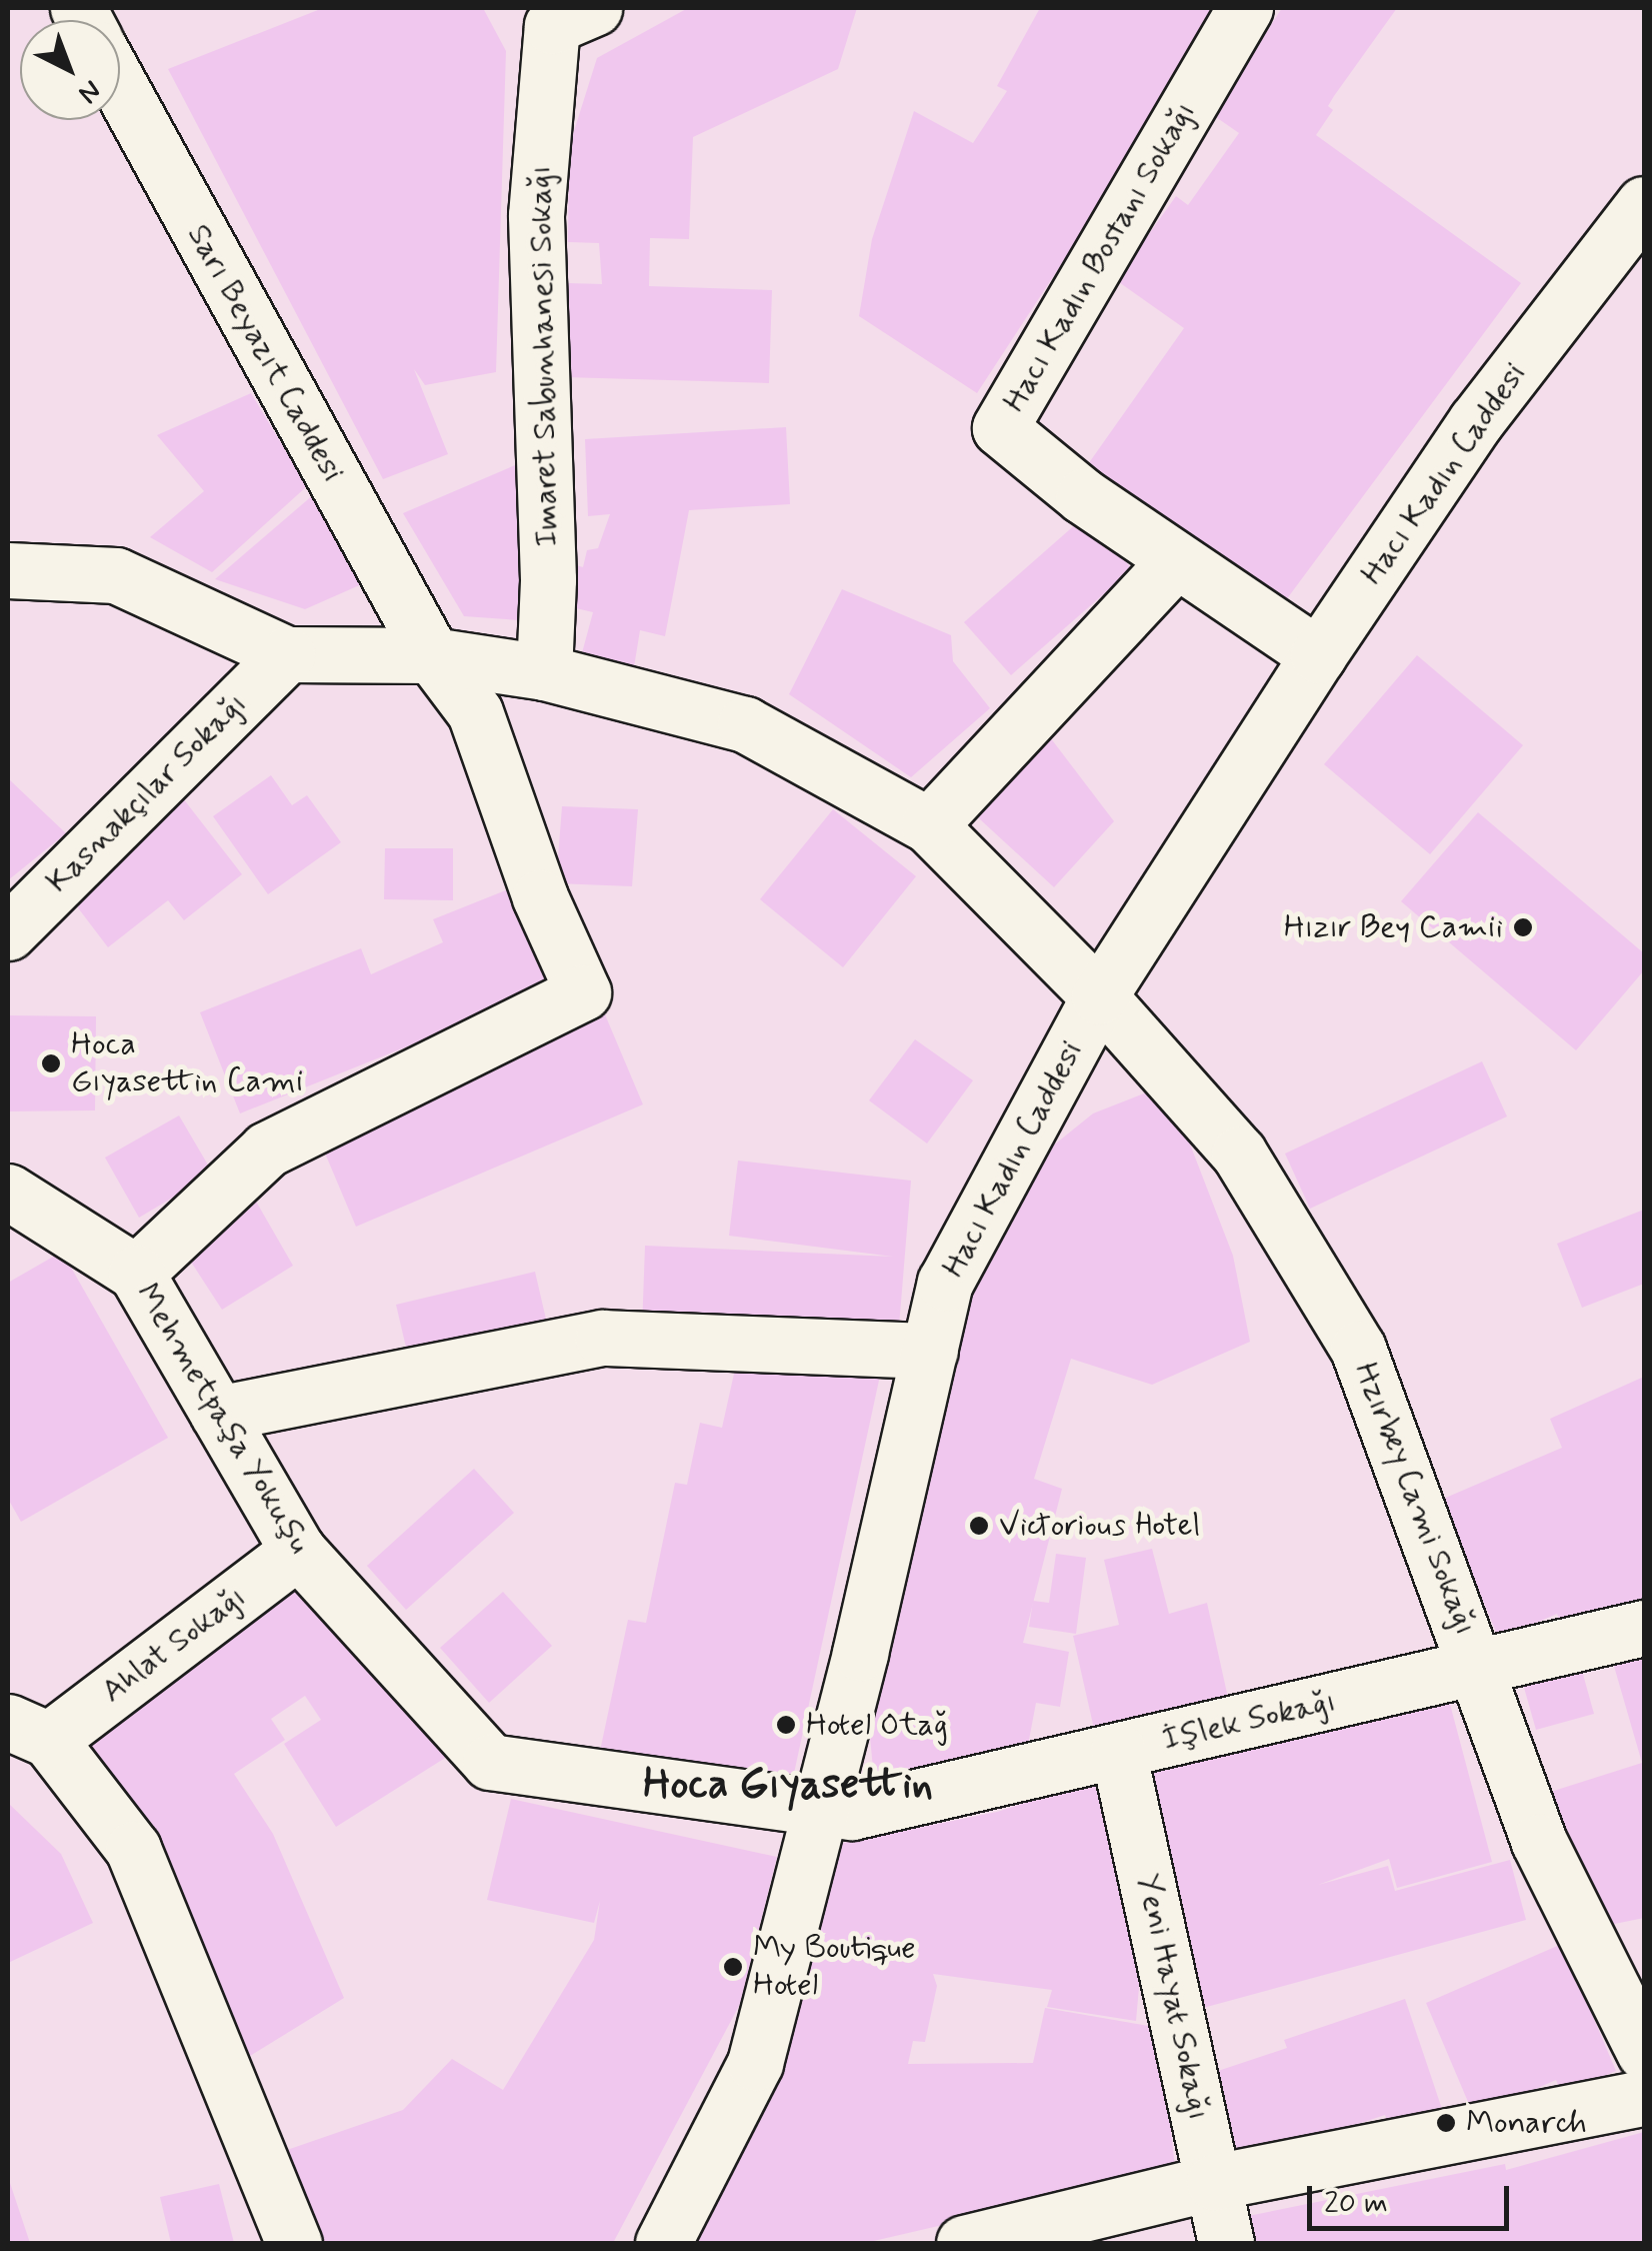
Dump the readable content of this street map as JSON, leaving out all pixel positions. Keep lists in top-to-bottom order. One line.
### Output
{"streets":{"street":["Hacı Kadın Bostanı Sokağı","Sarı Beyazıt Caddesi","Imaret Sabunhanesi Sokağı","Hacı Kadın Caddesi","Kasnakçılar Sokağı","Mehmetpaşa Yokuşu","Hzırbey Cami Sokağı","Ahlat Sokağı","İşlek Sokağı","Yeni Hayat Sokağı"]},"crossings":[["Hacı Kadın Bostanı Sokağı","Hacı Kadın Caddesi"],["Sarı Beyazıt Caddesi","Mehmetpaşa Yokuşu"],["Sarı Beyazıt Caddesi","Hzırbey Cami Sokağı"],["Imaret Sabunhanesi Sokağı","Hzırbey Cami Sokağı"],["Hacı Kadın Caddesi","Mehmetpaşa Yokuşu"],["Hacı Kadın Caddesi","Hzırbey Cami Sokağı"],["Hacı Kadın Caddesi","İşlek Sokağı"],["Kasnakçılar Sokağı","Hzırbey Cami Sokağı"],["Mehmetpaşa Yokuşu","Ahlat Sokağı"],["Mehmetpaşa Yokuşu","İşlek Sokağı"],["Hzırbey Cami Sokağı","İşlek Sokağı"],["İşlek Sokağı","Yeni Hayat Sokağı"]],"districts":["Hoca Gıyasettin"],"places":["Hızır Bey Camii","Hoca Gıyasettin Cami","Victorious Hotel","Hotel Otağ","My Boutique Hotel","Monarch"],"scale_bar":"20 m","north":"bottom right"}
